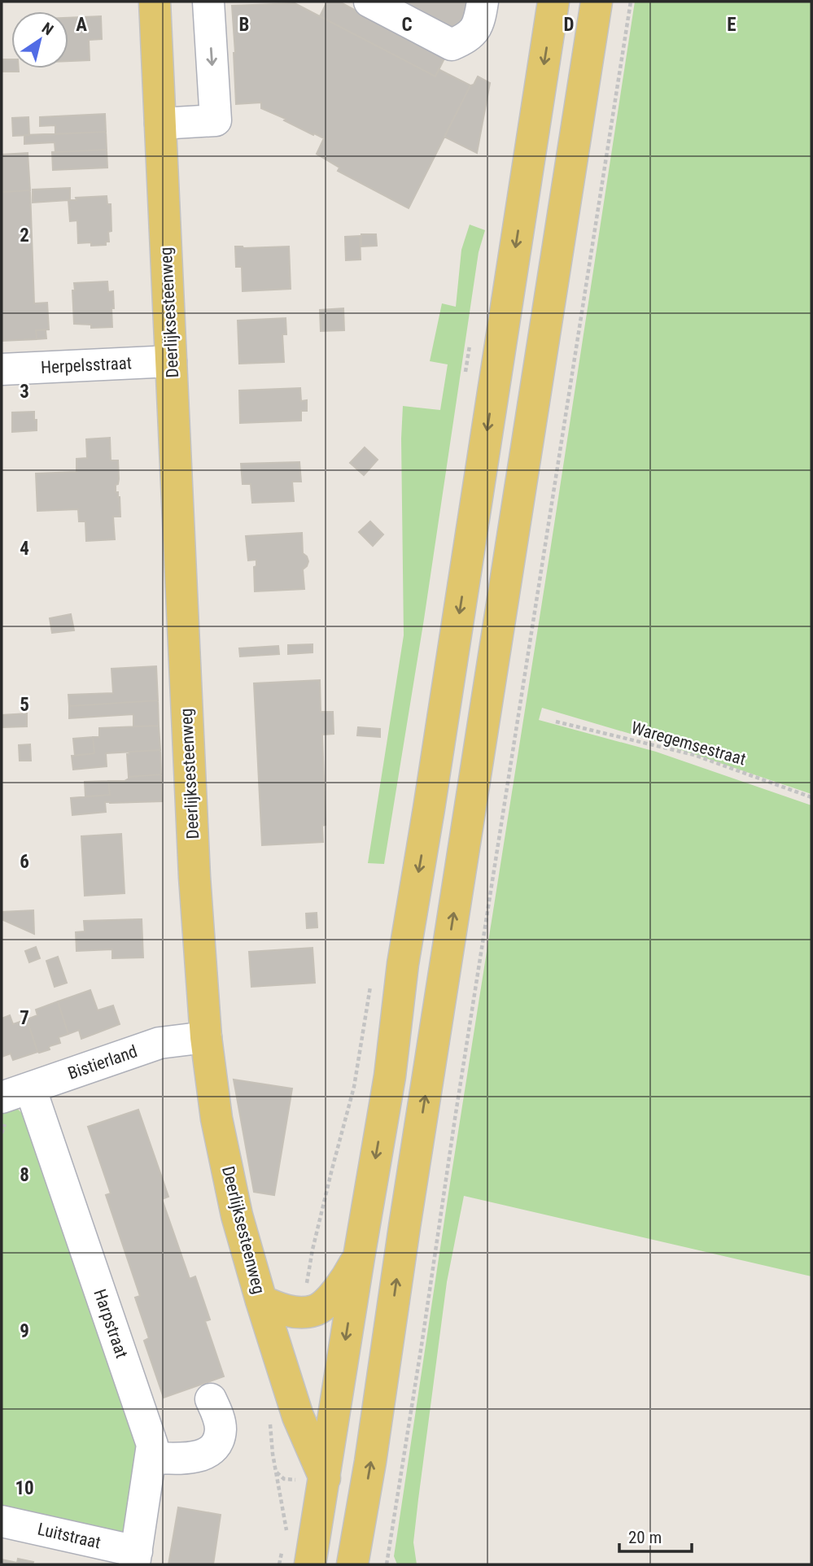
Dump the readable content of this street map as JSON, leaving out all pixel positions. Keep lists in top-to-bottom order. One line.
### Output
{"streets":{"main road":["Deerlijksesteenweg"],"street":["Herpelsstraat","Bistierland","Harpstraat","Luitstraat"],"path":["Waregemsestraat"]},"crossings":[["Deerlijksesteenweg","Herpelsstraat"],["Deerlijksesteenweg","Bistierland"],["Bistierland","Harpstraat"],["Harpstraat","Luitstraat"]],"scale_bar":"20 m","north":"top right","grid":{"columns":["A","B","C","D","E"],"rows":["2","3","4","5","6","7","8","9","10"]}}
